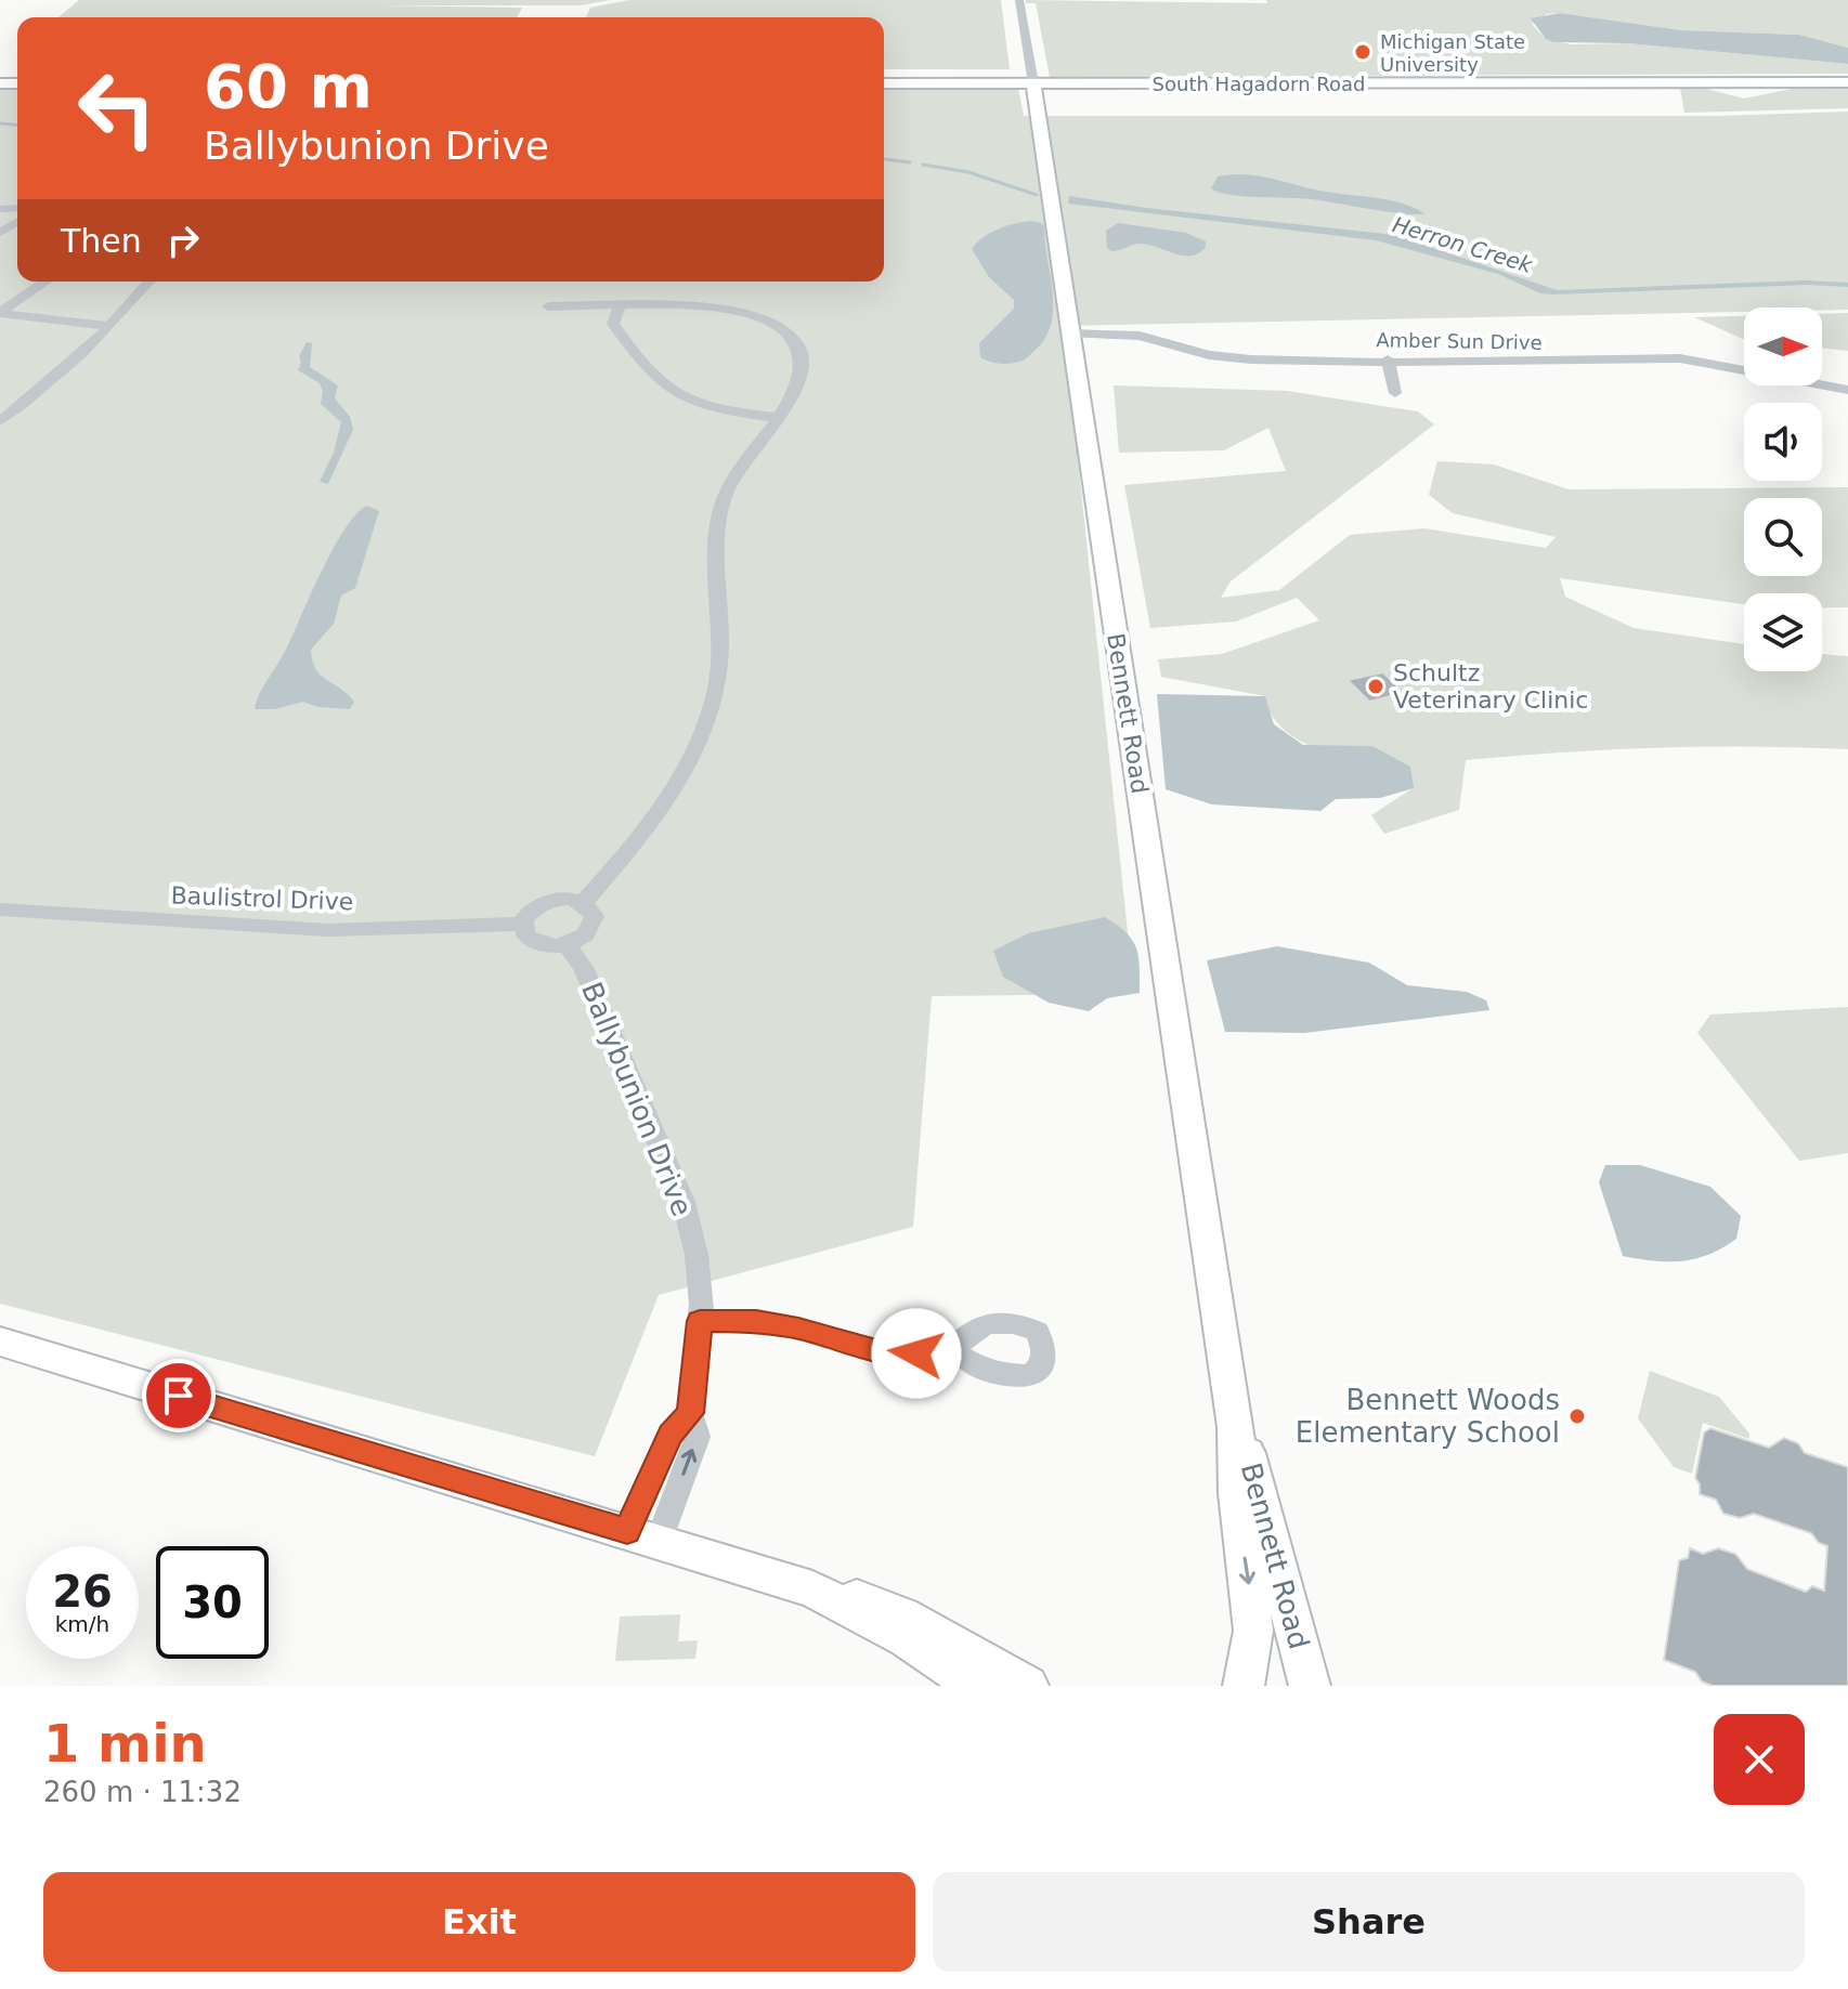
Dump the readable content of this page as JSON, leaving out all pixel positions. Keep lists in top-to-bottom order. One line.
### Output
{"streets":{"street":["South Hagadorn Road","Amber Sun Drive","Bennett Road","Baulistrol Drive","Ballybunion Drive"]},"crossings":[["South Hagadorn Road","Bennett Road"],["Amber Sun Drive","Bennett Road"],["Baulistrol Drive","Ballybunion Drive"]],"water":["Herron Creek"],"places":["Michigan State University","Schultz Veterinary Clinic","Bennett Woods Elementary School"],"north":"right","page":{"turn":["60 m","Ballybunion Drive"],"then":"Then","speed":"26 km/h","limit":"30","heading":["1 min","260 m · 11:32"],"buttons":["Exit","Share"]}}
